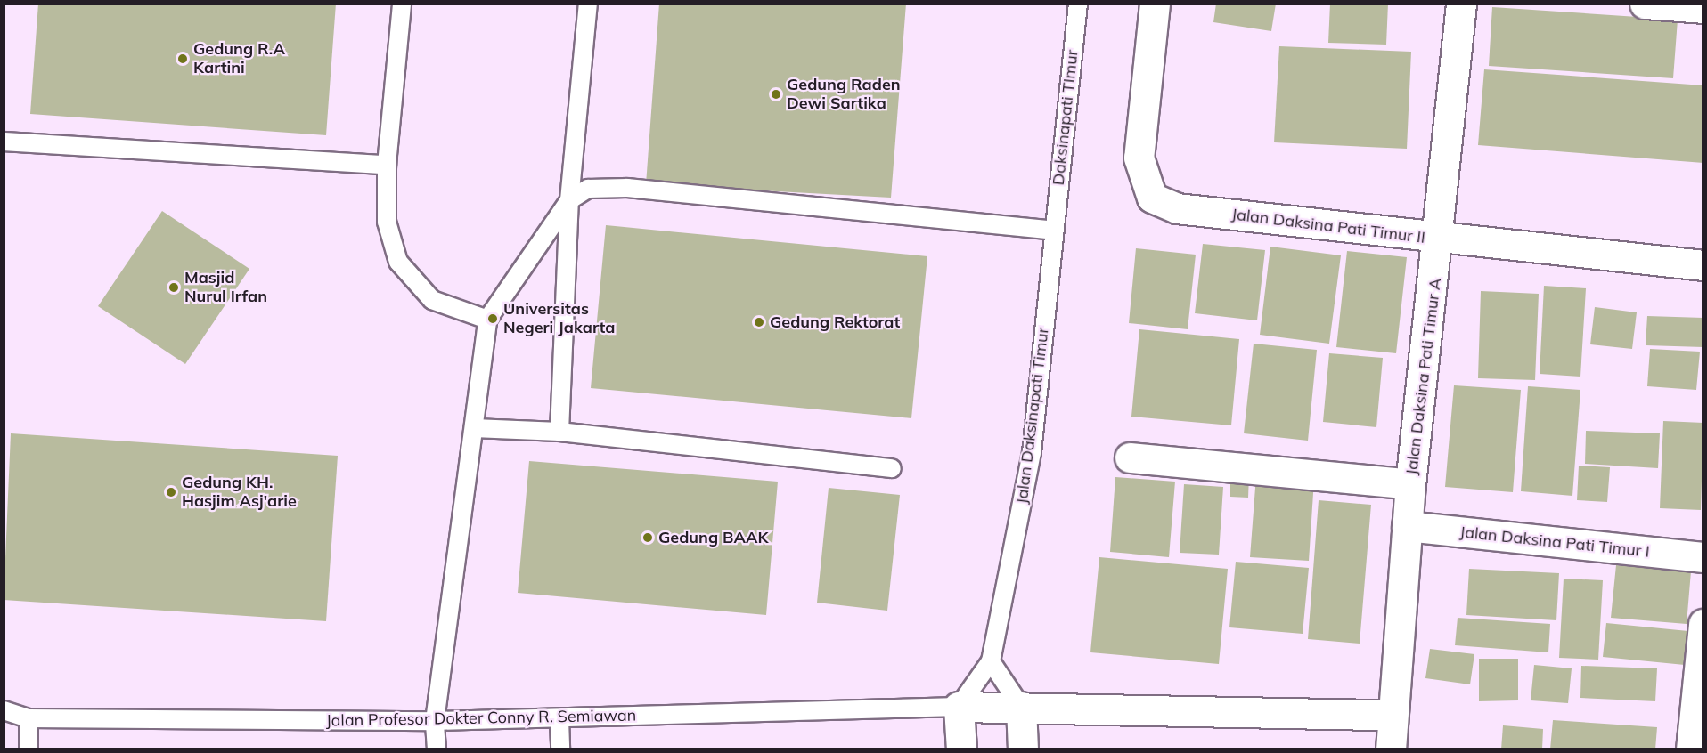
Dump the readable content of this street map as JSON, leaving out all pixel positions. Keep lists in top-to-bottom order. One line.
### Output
{"streets":{"street":["Jalan Daksina Pati Timur II","Jalan Daksina Pati Timur A","Jalan Daksina Pati Timur I","Jalan Profesor Dokter Conny R. Semiawan"],"lane":["Daksinapati TImur","Jalan Daksinapati Timur"]},"crossings":[["Daksinapati TImur","Jalan Daksinapati Timur"],["Jalan Daksina Pati Timur II","Jalan Daksina Pati Timur A"],["Jalan Daksina Pati Timur A","Jalan Daksina Pati Timur I"],["Jalan Daksinapati Timur","Jalan Profesor Dokter Conny R. Semiawan"]],"places":["Gedung R.A Kartini","Gedung Raden Dewi Sartika","Masjid Nurul Irfan","Universitas Negeri Jakarta","Gedung Rektorat","Gedung KH. Hasjim Asj'arie","Gedung BAAK"]}
